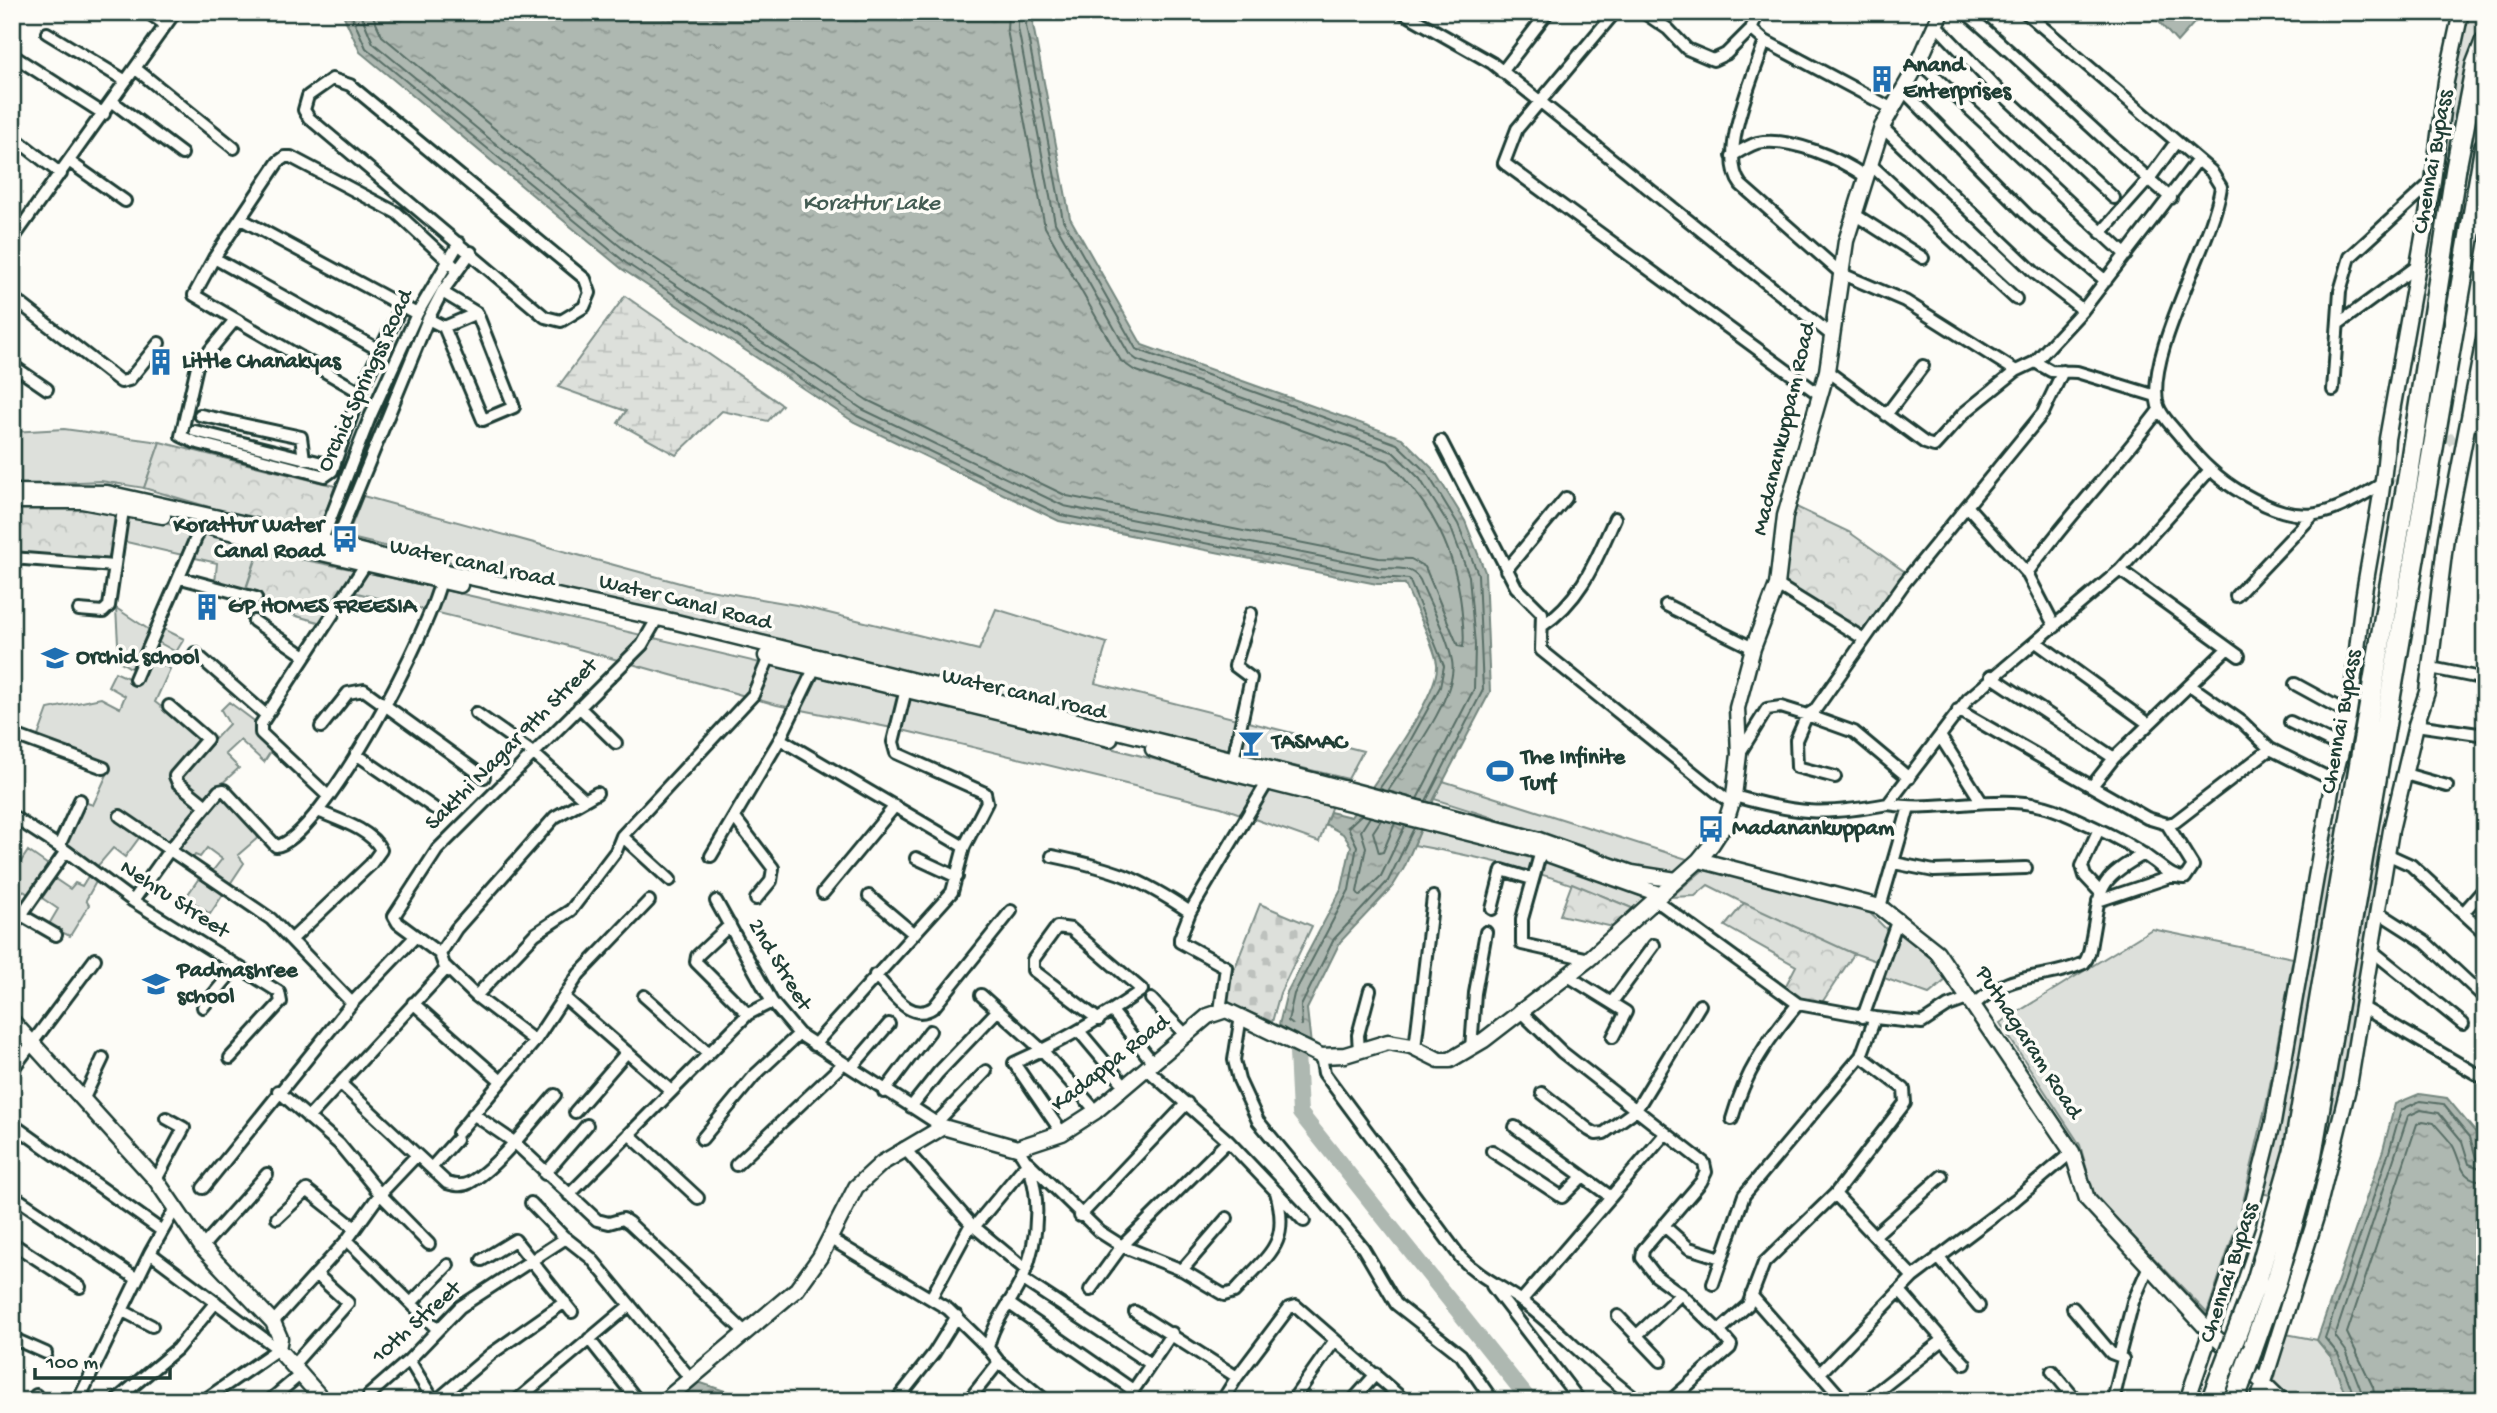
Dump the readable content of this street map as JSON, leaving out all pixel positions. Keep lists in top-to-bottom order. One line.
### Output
{"streets":{"highway":["Chennai Bypass"],"main road":["Madanankuppam Road","Water canal road","Water Canal Road","Puthagaram Road","Kadappa Road"],"street":["Orchid Springss Road","Sakthi Nagar 9th Street","Nehru Street","2nd Street","10th Street"]},"crossings":[["Orchid Springss Road","Water canal road"],["Orchid Springss Road","Water Canal Road"],["Madanankuppam Road","Puthagaram Road"],["Water canal road","Water Canal Road"],["Water canal road","Sakthi Nagar 9th Street"]],"water":["Korattur Lake"],"places":{"building":["Anand Enterprises","Little Chanakyas","GP HOMES FREESIA"],"bus stop":["Korattur Water Canal Road","Madanankuppam"],"school or university":["Orchid school","Padmashree school"],"bar":["TASMAC"],"sports":["The Infinite Turf"]},"scale_bar":"100 m"}
